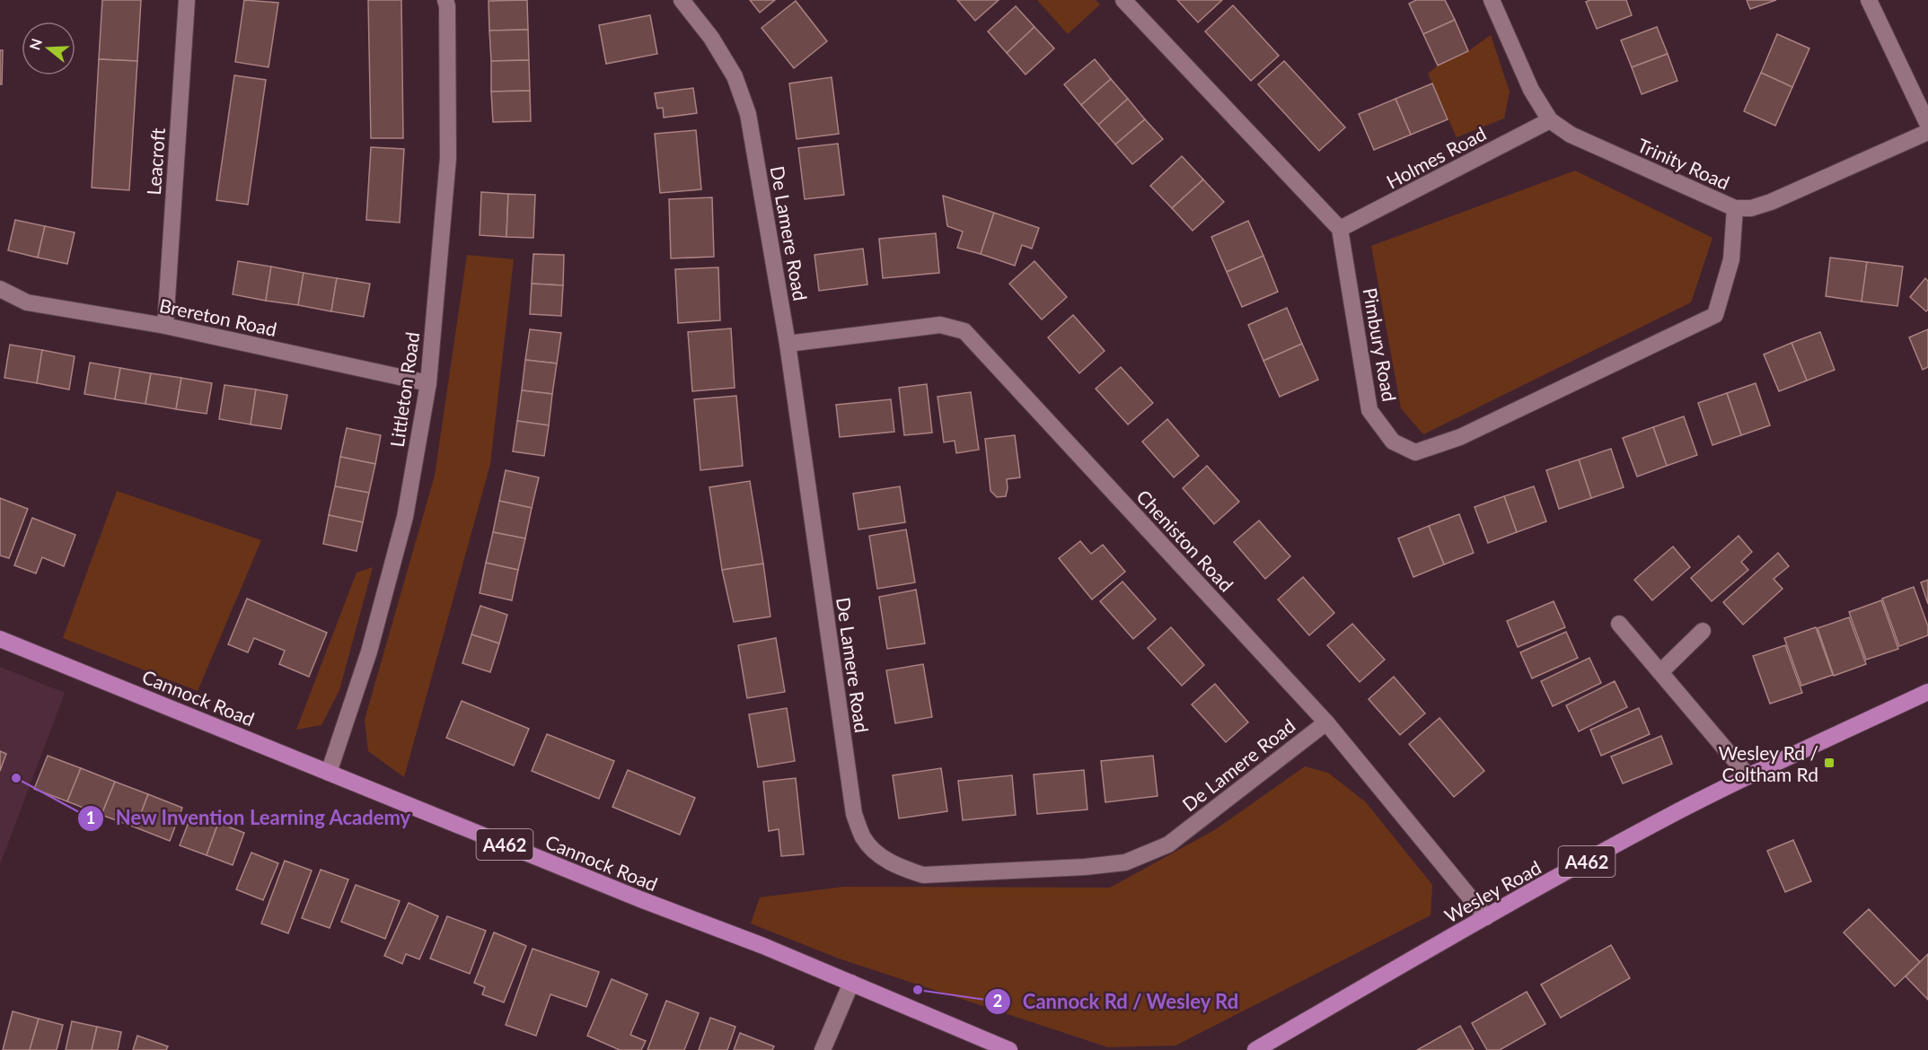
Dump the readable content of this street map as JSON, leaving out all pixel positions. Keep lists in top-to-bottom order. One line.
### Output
{"streets":{"main road":["Cannock Road","A462","Wesley Road"],"street":["Holmes Road","Leacroft","Trinity Road","De Lamere Road","Brereton Road","Pimbury Road","Littleton Road","Cheniston Road"]},"crossings":[["Holmes Road","Trinity Road"],["Holmes Road","Pimbury Road"],["Leacroft","Brereton Road"],["Trinity Road","Pimbury Road"],["De Lamere Road","Cheniston Road"],["Brereton Road","Littleton Road"],["Littleton Road","Cannock Road"],["Cheniston Road","Wesley Road"]],"places":{"transit":["Wesley Rd / Coltham Rd"],"other":["New Invention Learning Academy","Cannock Rd / Wesley Rd"]},"north":"left"}
